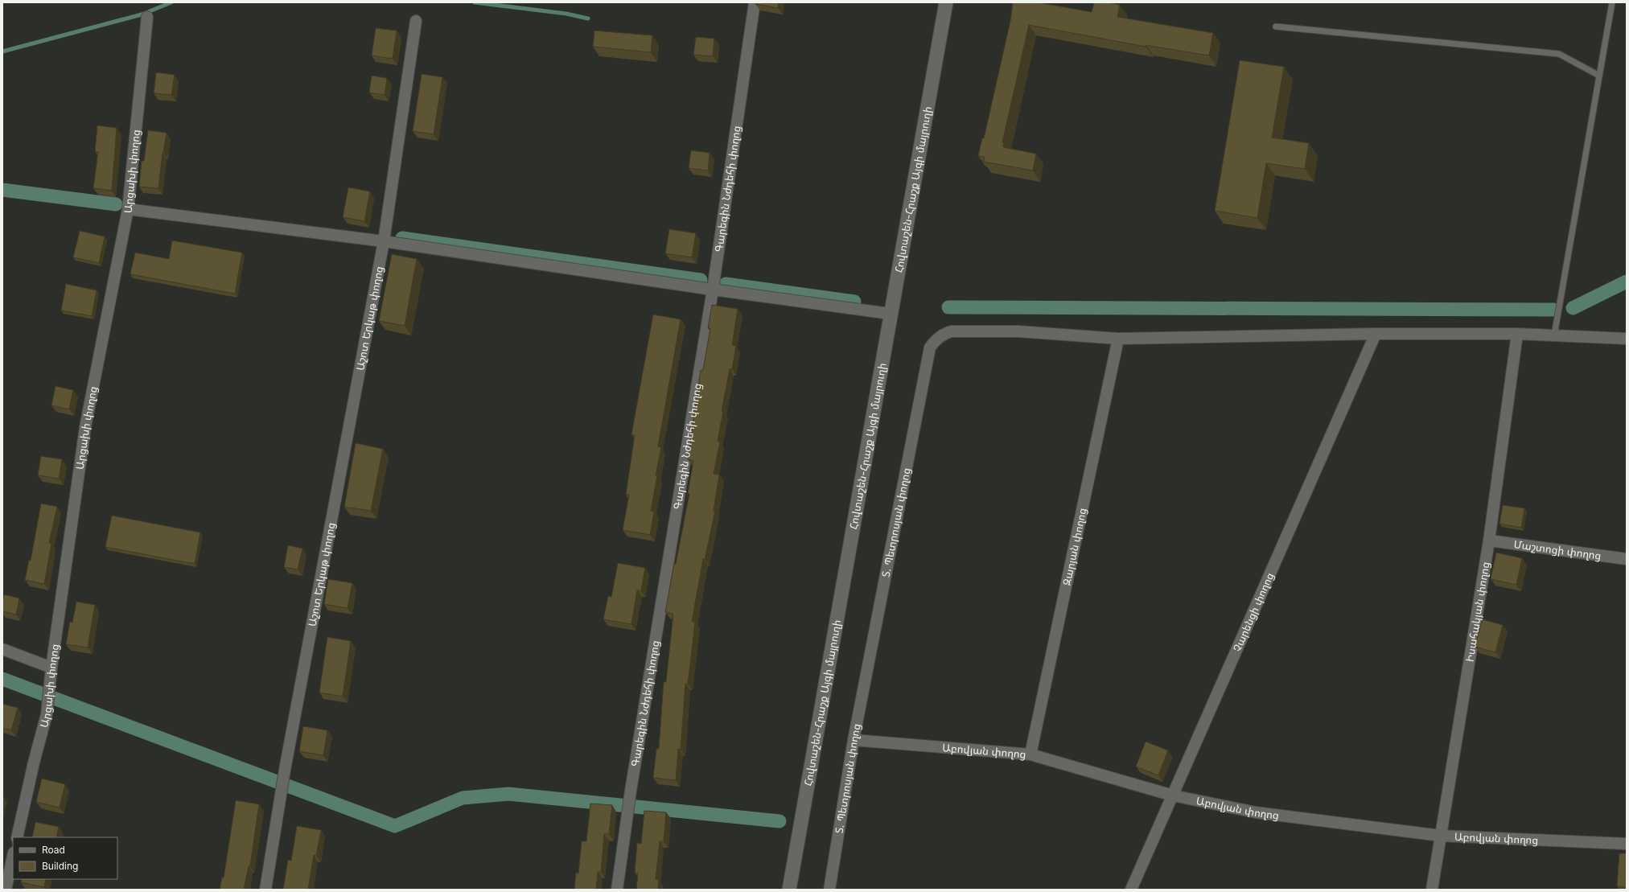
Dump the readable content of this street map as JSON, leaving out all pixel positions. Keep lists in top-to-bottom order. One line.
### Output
{"streets":{"street":["Արցախի փողոց","Գարեգին Նժդեհի փողոց","Հովտաշեն-Հրաշք Այգի մայրուղի","Աշոտ Երկաթ փողոց","Տ. Պետրոսյան փողոց","Զարյան փողոց","Մաշտոցի փողոց","Չարենցի փողոց","Իսահակյան փողոց","Աբովյան փողոց"]},"crossings":[["Տ. Պետրոսյան փողոց","Զարյան փողոց"],["Տ. Պետրոսյան փողոց","Չարենցի փողոց"],["Տ. Պետրոսյան փողոց","Իսահակյան փողոց"],["Տ. Պետրոսյան փողոց","Աբովյան փողոց"],["Զարյան փողոց","Աբովյան փողոց"],["Մաշտոցի փողոց","Իսահակյան փողոց"],["Չարենցի փողոց","Աբովյան փողոց"],["Իսահակյան փողոց","Աբովյան փողոց"]],"legend":["Road","Building"]}
